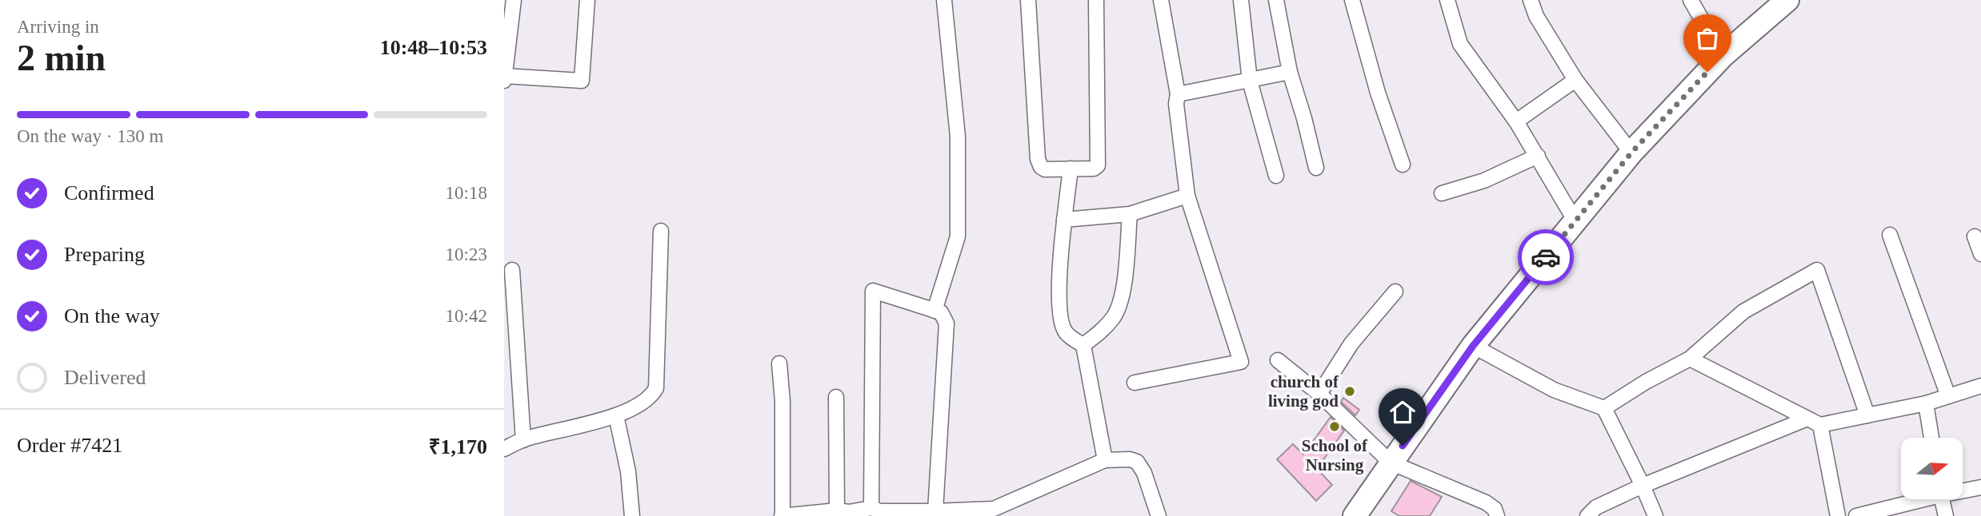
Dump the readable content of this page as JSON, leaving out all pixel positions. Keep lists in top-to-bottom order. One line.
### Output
{"places":["church of living god","School of Nursing"],"north":"right","page":{"heading":["2 min","Arriving in","10:48–10:53"],"panel":["Order #7421","₹1,170"],"bar":"On the way · 130 m","list":[["Confirmed","10:18"],["Preparing","10:23"],["On the way","10:42"],"Delivered"]}}
